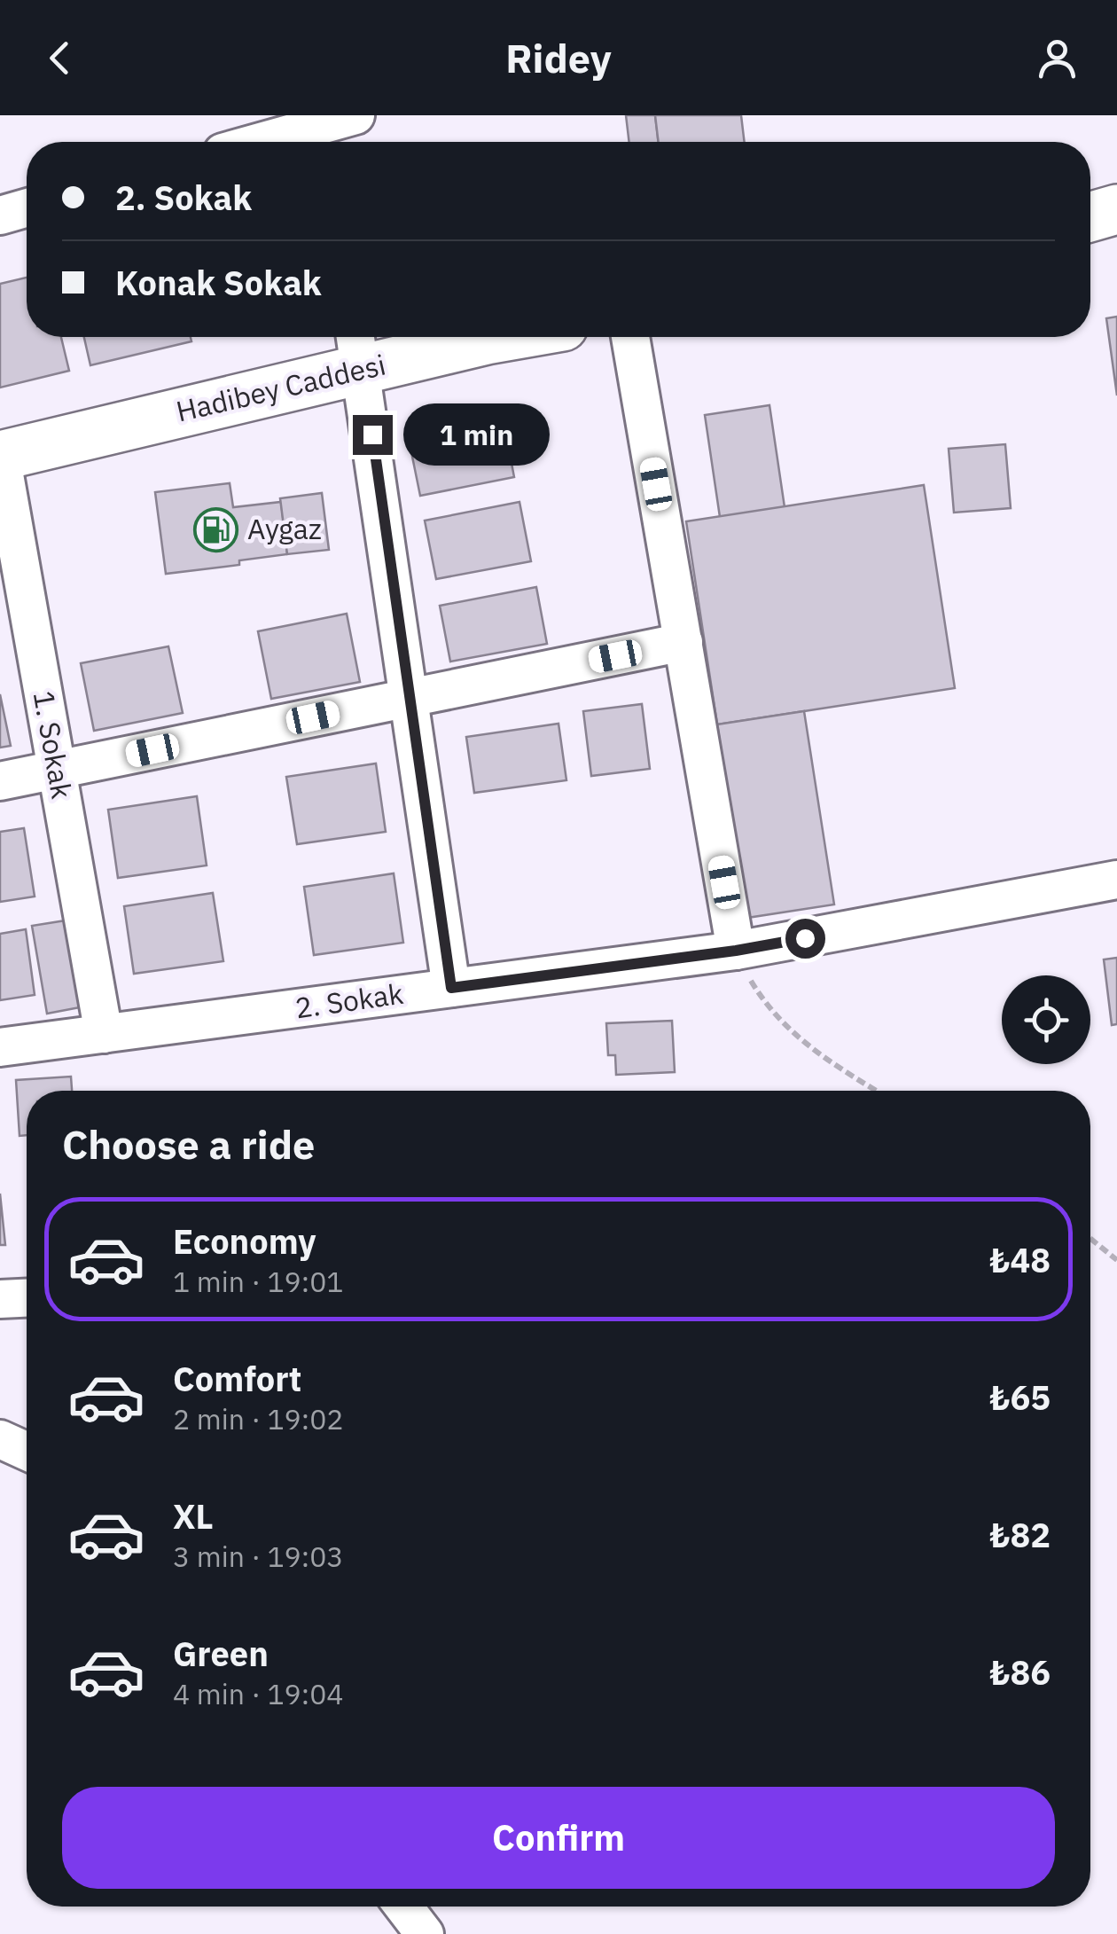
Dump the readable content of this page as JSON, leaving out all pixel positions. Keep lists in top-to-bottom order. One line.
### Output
{"streets":{"main road":["Hadibey Caddesi"],"street":["1. Sokak","2. Sokak"]},"crossings":[["Hadibey Caddesi","1. Sokak"],["1. Sokak","2. Sokak"]],"places":{"fuel station":["Aygaz"]},"page":{"header":"Ridey","banner":["2. Sokak","Konak Sokak"],"bubble":"1 min","heading":"Choose a ride","list":[{"name":"Economy","note":"1 min · 19:01","value":"₺48"},{"name":"Comfort","note":"2 min · 19:02","value":"₺65"},{"name":"XL","note":"3 min · 19:03","value":"₺82"},{"name":"Green","note":"4 min · 19:04","value":"₺86"}],"buttons":"Confirm"}}
